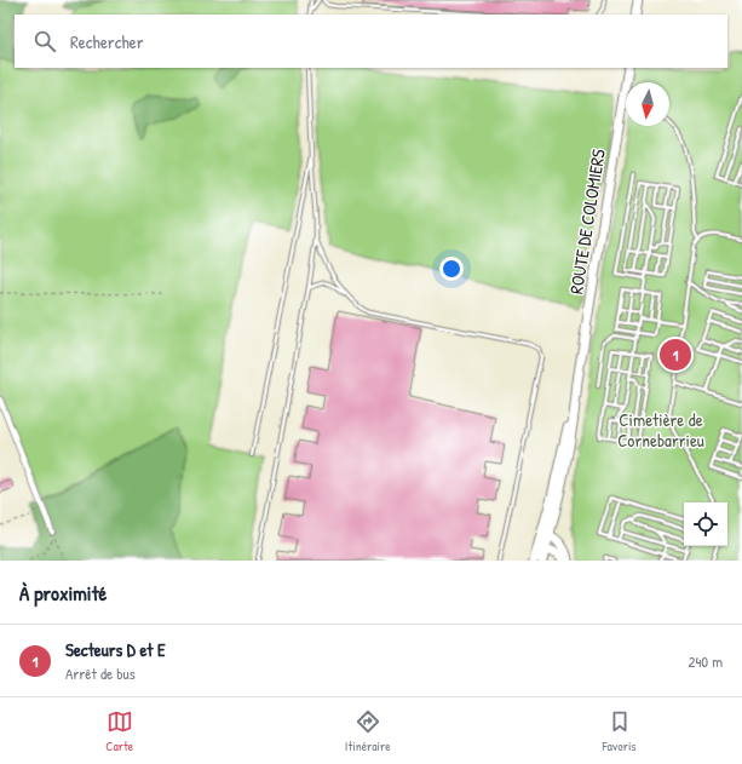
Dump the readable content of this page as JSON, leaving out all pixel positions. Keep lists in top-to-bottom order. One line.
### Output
{"streets":{"main road":["ROUTE DE COLOMIERS"]},"parks":["Cimetière de Cornebarrieu"],"north":"bottom","page":{"search":"Rechercher","pins":"1","heading":"À proximité","list":[{"mark":"1","name":"Secteurs D et E","note":"Arrêt de bus","value":"240 m"}],"nav":["Carte","Itinéraire","Favoris"]}}
